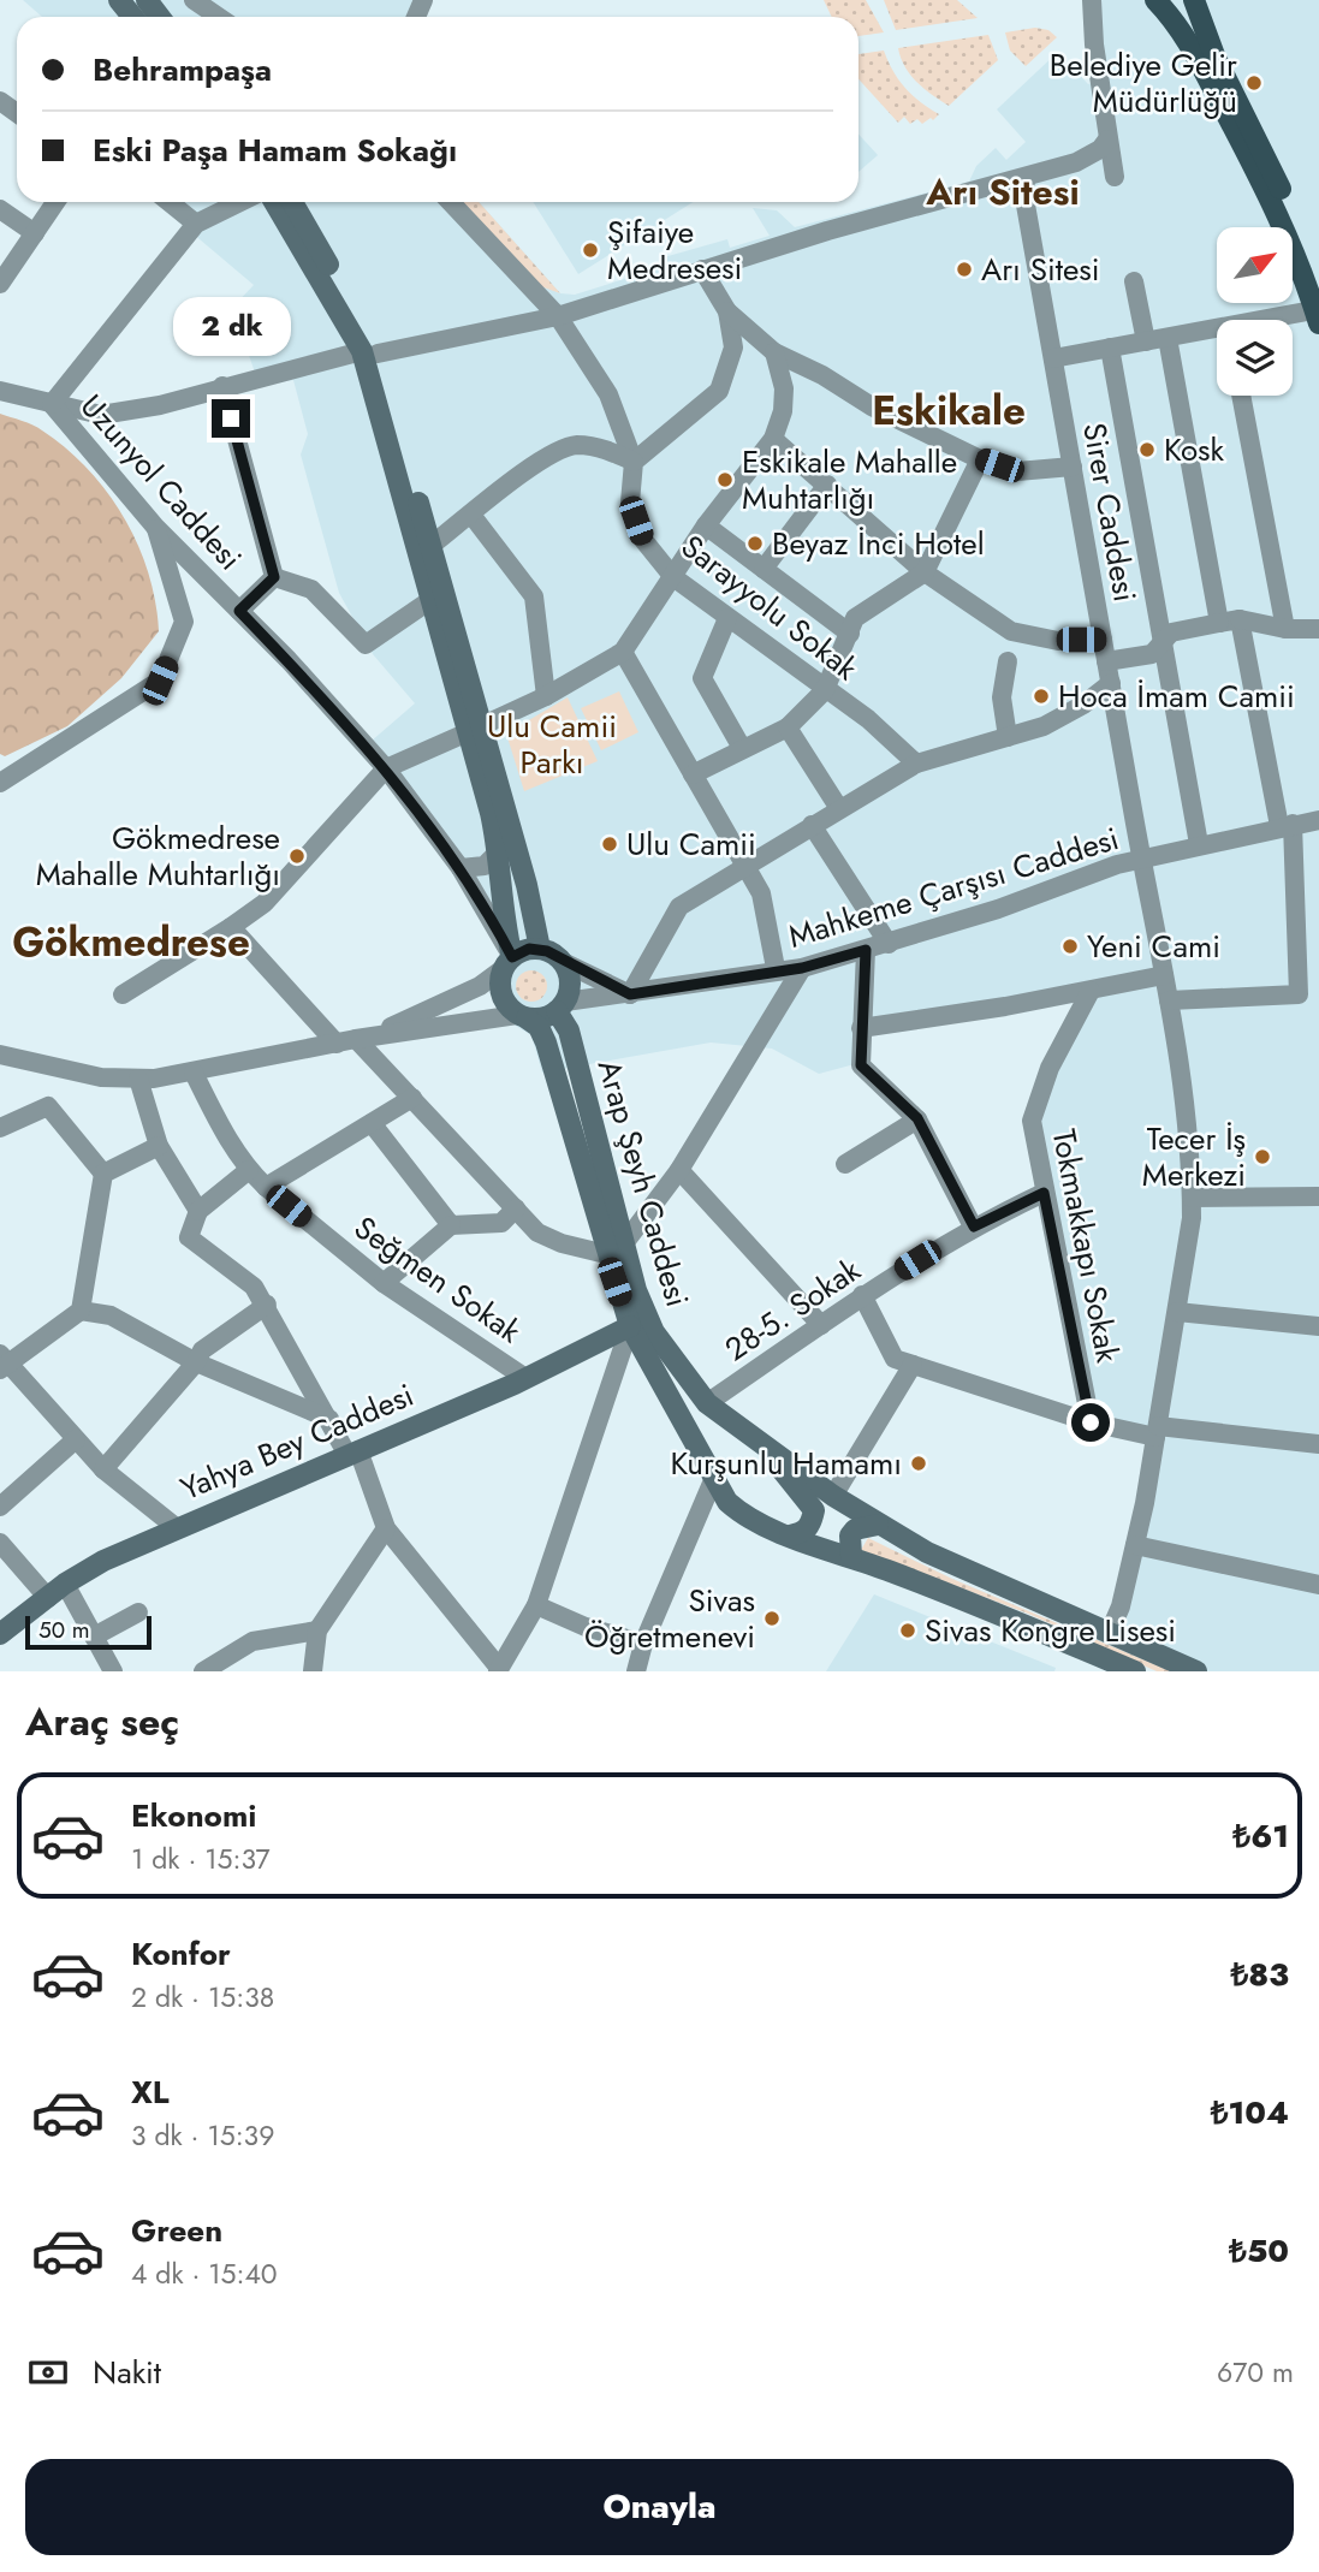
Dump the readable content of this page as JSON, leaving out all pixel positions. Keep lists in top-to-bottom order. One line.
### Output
{"streets":{"street":["Uzunyol Caddesi","Sirer Caddesi","Sarayyolu Sokak","Mahkeme Çarşısı Caddesi","Arap Şeyh Caddesi","Tokmakkapı Sokak","Seğmen Sokak","28-5. Sokak","Yahya Bey Caddesi"]},"crossings":[["Uzunyol Caddesi","Mahkeme Çarşısı Caddesi"],["Uzunyol Caddesi","Arap Şeyh Caddesi"],["Sirer Caddesi","Mahkeme Çarşısı Caddesi"],["Sirer Caddesi","Arap Şeyh Caddesi"],["Mahkeme Çarşısı Caddesi","Arap Şeyh Caddesi"],["Arap Şeyh Caddesi","28-5. Sokak"],["Arap Şeyh Caddesi","Yahya Bey Caddesi"],["Tokmakkapı Sokak","28-5. Sokak"],["Seğmen Sokak","Yahya Bey Caddesi"]],"districts":["Arı Sitesi","Eskikale","Gökmedrese"],"parks":["Ulu Camii Parkı"],"places":["Belediye Gelir Müdürlüğü","Şifaiye Medresesi","Arı Sitesi","Kosk","Eskikale Mahalle Muhtarlığı","Beyaz İnci Hotel","Hoca İmam Camii","Ulu Camii","Gökmedrese Mahalle Muhtarlığı","Yeni Cami","Tecer İş Merkezi","Kurşunlu Hamamı","Sivas Öğretmenevi","Sivas Kongre Lisesi"],"scale_bar":"50 m","north":"top right","page":{"banner":["Behrampaşa","Eski Paşa Hamam Sokağı"],"bubble":"2 dk","scale":"50 m","heading":"Araç seç","list":[{"name":"Ekonomi","note":"1 dk · 15:37","value":"₺61"},{"name":"Konfor","note":"2 dk · 15:38","value":"₺83"},{"name":"XL","note":"3 dk · 15:39","value":"₺104"},{"name":"Green","note":"4 dk · 15:40","value":"₺50"}],"pay":["Nakit","670 m"],"buttons":"Onayla"}}
